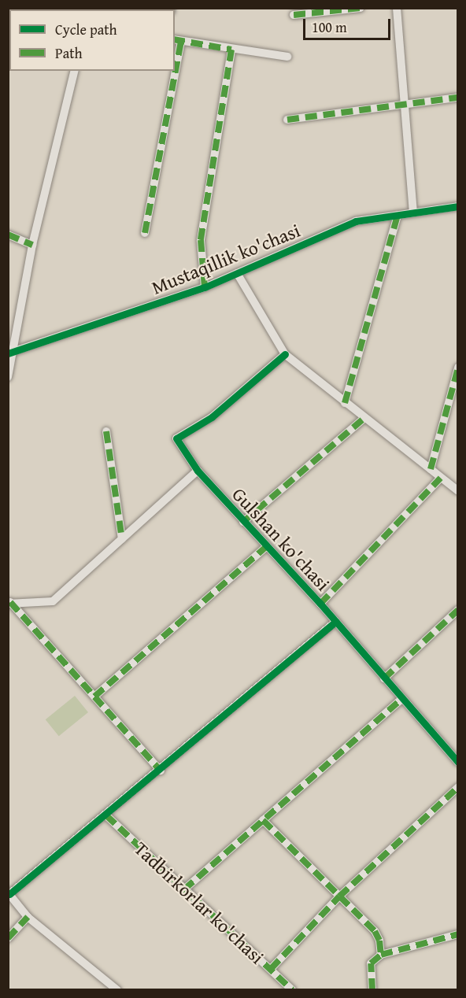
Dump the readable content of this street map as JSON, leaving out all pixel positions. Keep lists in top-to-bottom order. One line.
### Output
{"streets":{"street":["Mustaqillik ko'chasi","Gulshan ko'chasi","Tadbirkorlar ko'chasi"]},"legend":["Cycle path","Path"],"scale_bar":"100 m"}
